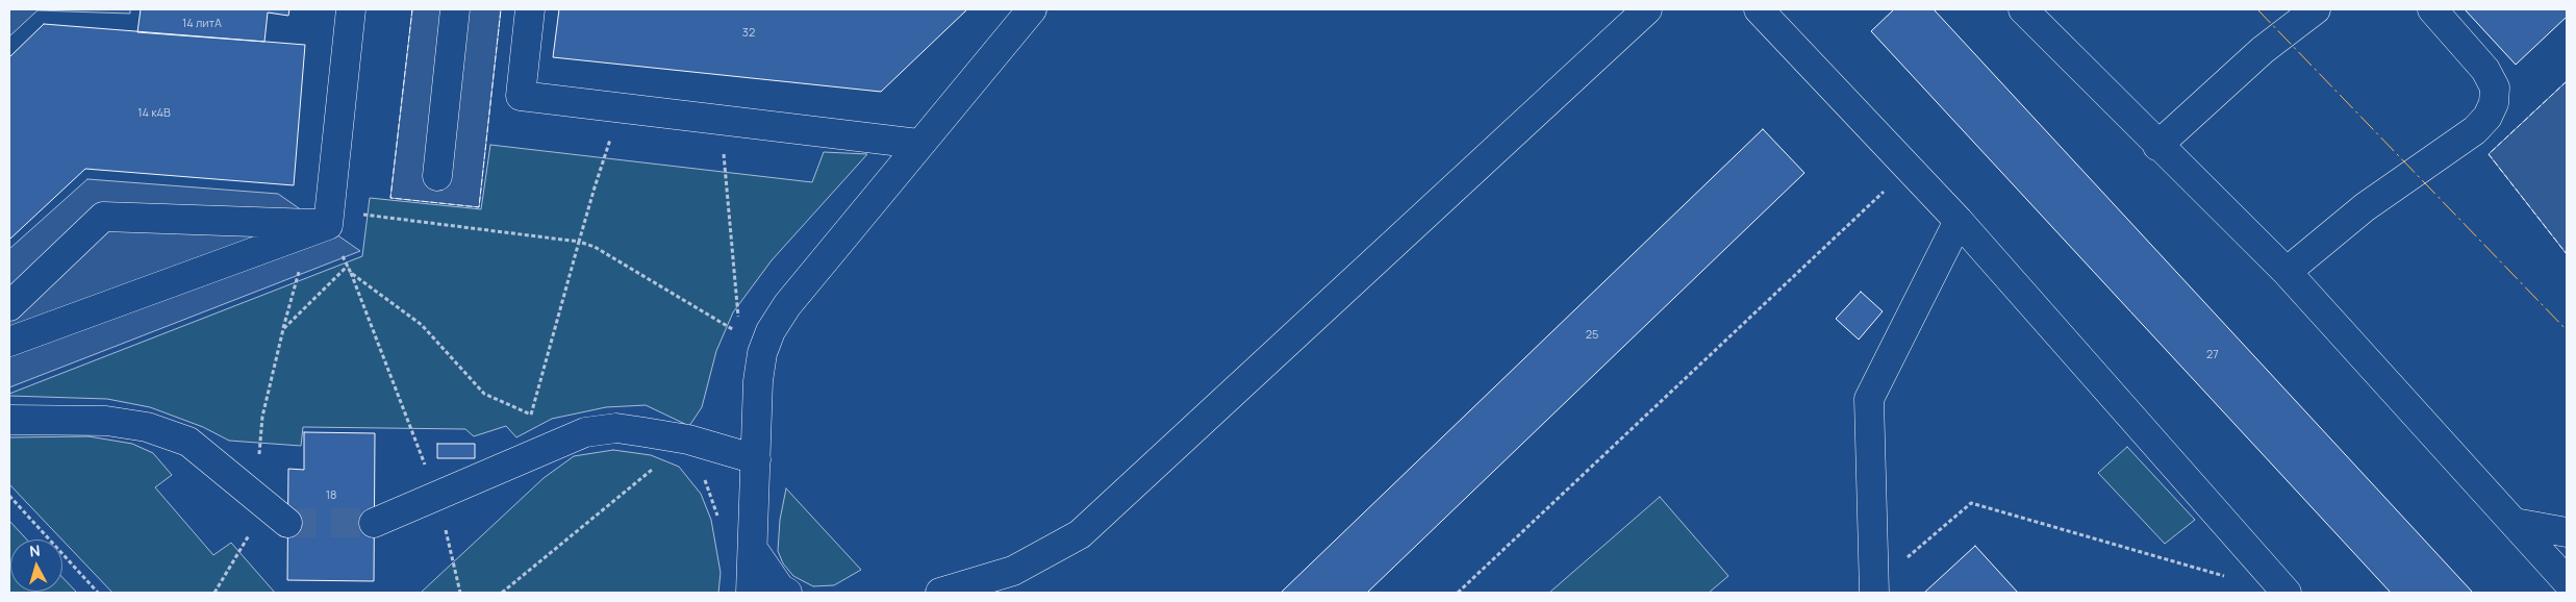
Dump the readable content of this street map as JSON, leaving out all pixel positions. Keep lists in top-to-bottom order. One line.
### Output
{"house_numbers":["14 литА","32","14 к4В","25","27","18"],"north":"top"}
